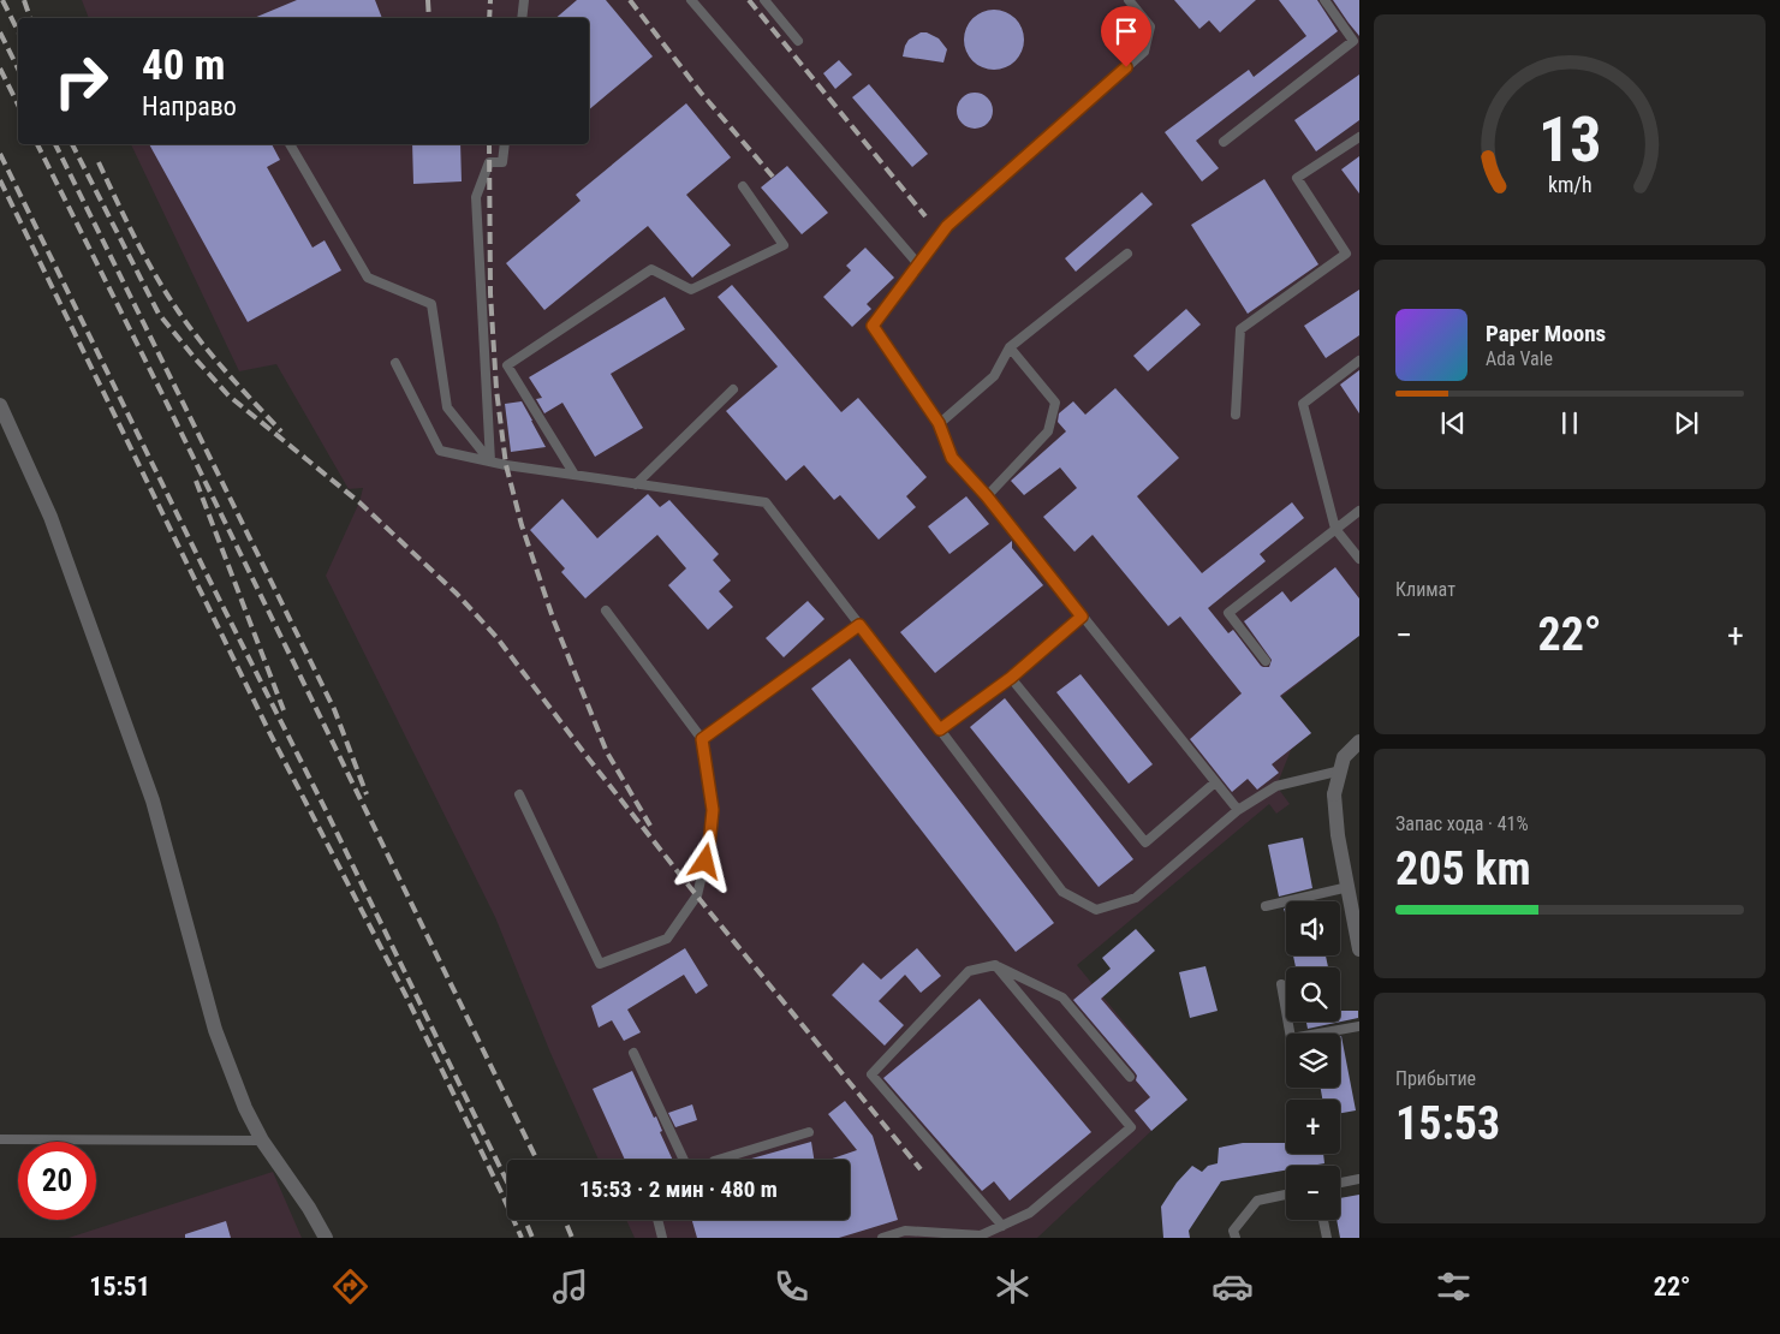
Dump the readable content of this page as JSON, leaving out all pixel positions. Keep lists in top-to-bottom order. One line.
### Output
{"page":{"turn":["40 m","Направо"],"song":["Paper Moons","Ada Vale"],"tile":["Климат",["Запас хода · 41%","205 km"],["Прибытие","15:53"]],"heat":["−","22°","+"],"map_buttons":["+","−"],"limit":"20","trip":"15:53 · 2 мин · 480 m","tabs":["15:51","22°"],"gauge":["13","km/h"]}}
